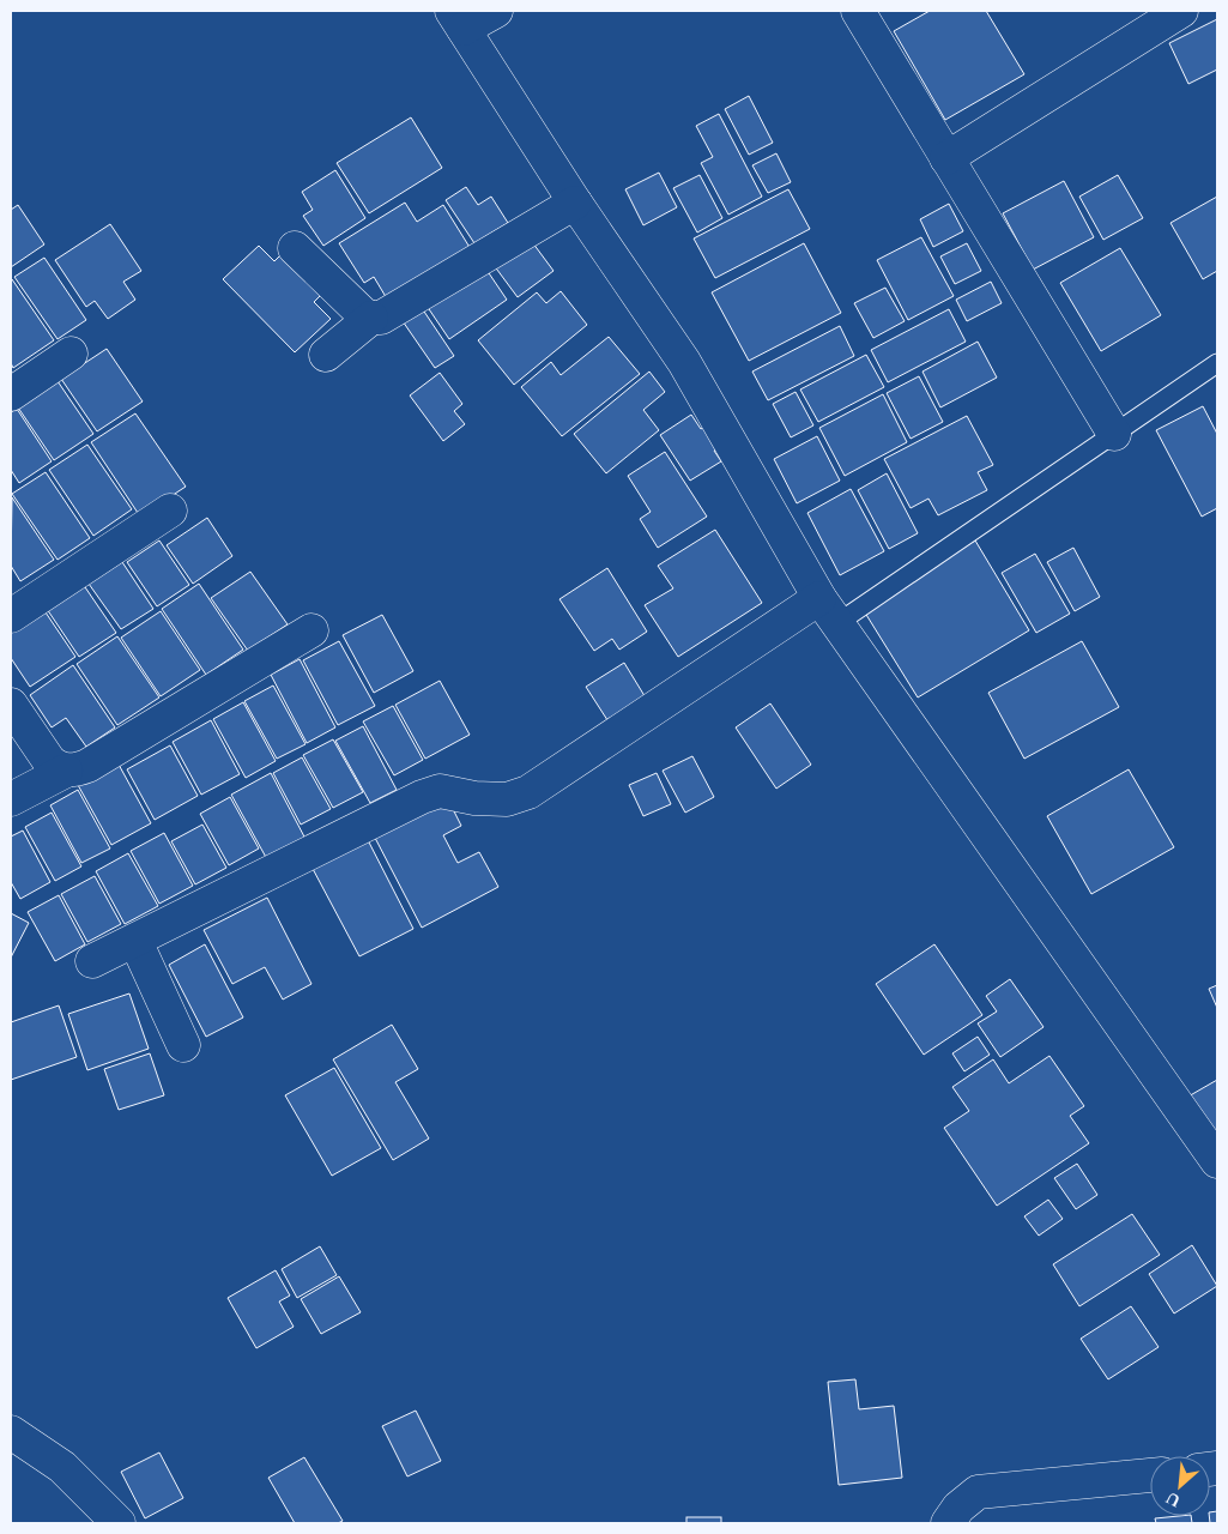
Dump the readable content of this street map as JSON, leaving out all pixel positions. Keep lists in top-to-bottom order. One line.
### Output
{"north":"bottom left"}
